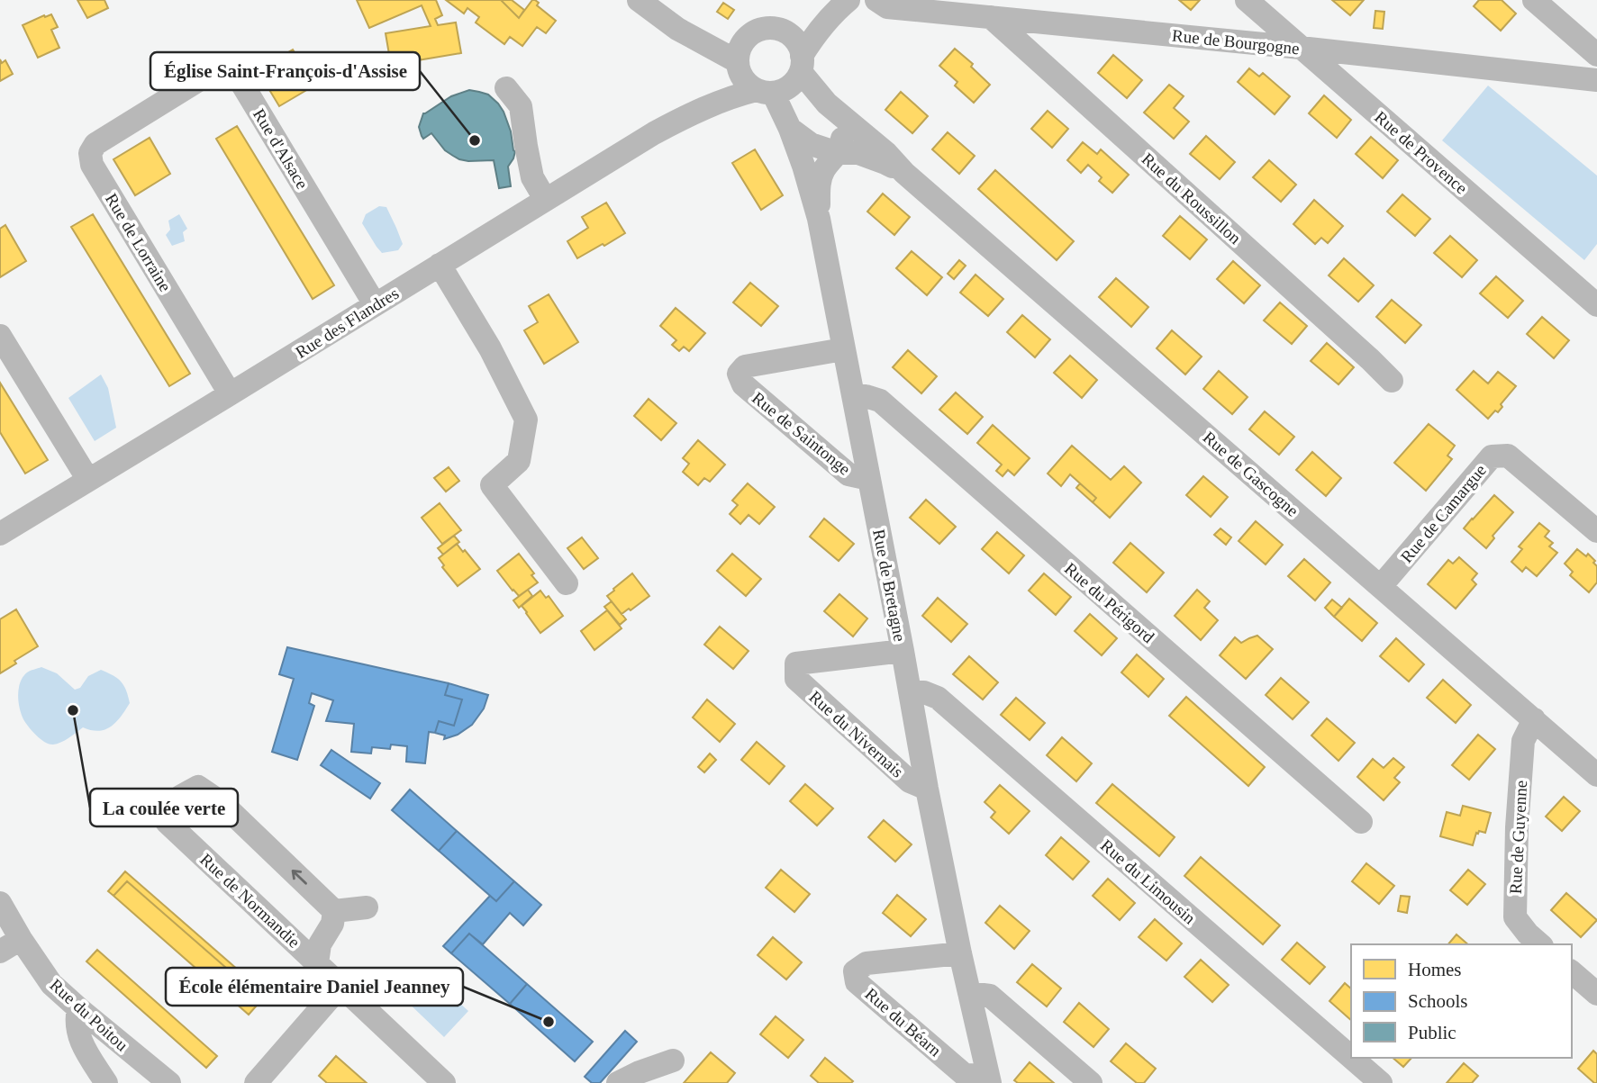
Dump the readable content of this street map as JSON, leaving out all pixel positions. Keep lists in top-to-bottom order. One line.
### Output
{"streets":{"street":["Rue de Bourgogne","Rue d'Alsace","Rue de Provence","Rue du Roussillon","Rue de Lorraine","Rue des Flandres","Rue de Saintonge","Rue de Gascogne","Rue de Camargue","Rue de Bretagne","Rue du Périgord","Rue du Nivernais","Rue de Guyenne","Rue du Limousin","Rue de Normandie","Rue du Poitou","Rue du Béarn"]},"crossings":[["Rue de Bourgogne","Rue de Provence"],["Rue de Bourgogne","Rue du Roussillon"],["Rue d'Alsace","Rue de Lorraine"],["Rue d'Alsace","Rue des Flandres"],["Rue de Lorraine","Rue des Flandres"],["Rue des Flandres","Rue de Gascogne"],["Rue des Flandres","Rue de Bretagne"],["Rue de Saintonge","Rue de Bretagne"],["Rue de Gascogne","Rue de Camargue"],["Rue de Gascogne","Rue de Bretagne"],["Rue de Gascogne","Rue de Guyenne"],["Rue de Bretagne","Rue du Périgord"],["Rue de Bretagne","Rue du Nivernais"],["Rue de Bretagne","Rue du Limousin"],["Rue de Bretagne","Rue du Béarn"]],"places":["Église Saint-François-d'Assise","La coulée verte","École élémentaire Daniel Jeanney"],"legend":["Homes","Schools","Public"]}
